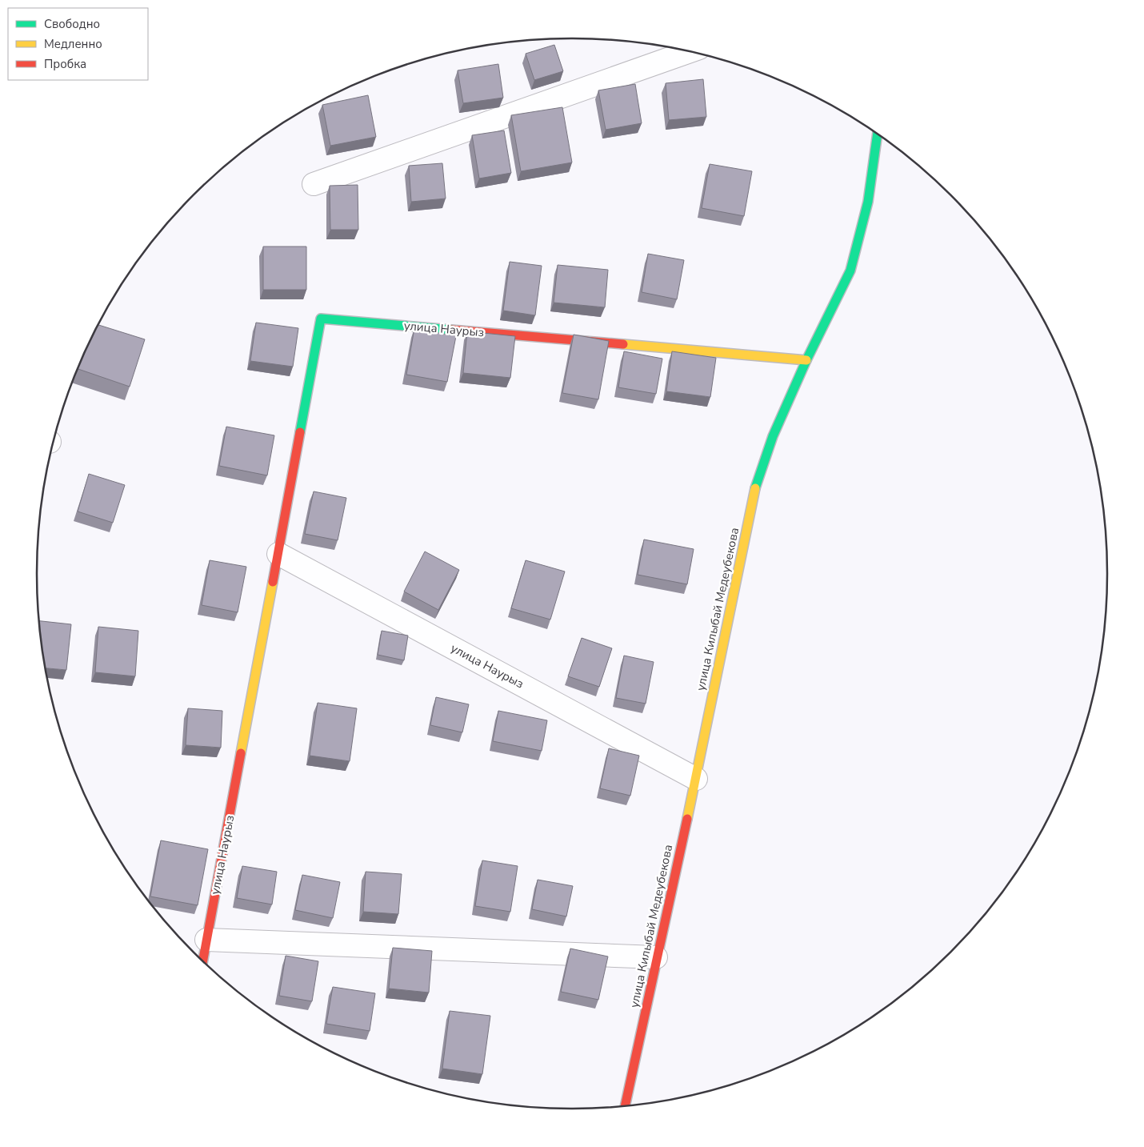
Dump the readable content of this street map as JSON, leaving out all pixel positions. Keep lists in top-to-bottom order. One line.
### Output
{"streets":{"street":["улица Наурыз","улица Килыбай Медеубекова"]},"crossings":[["улица Наурыз","улица Килыбай Медеубекова"]],"legend":["Свободно","Медленно","Пробка"]}
